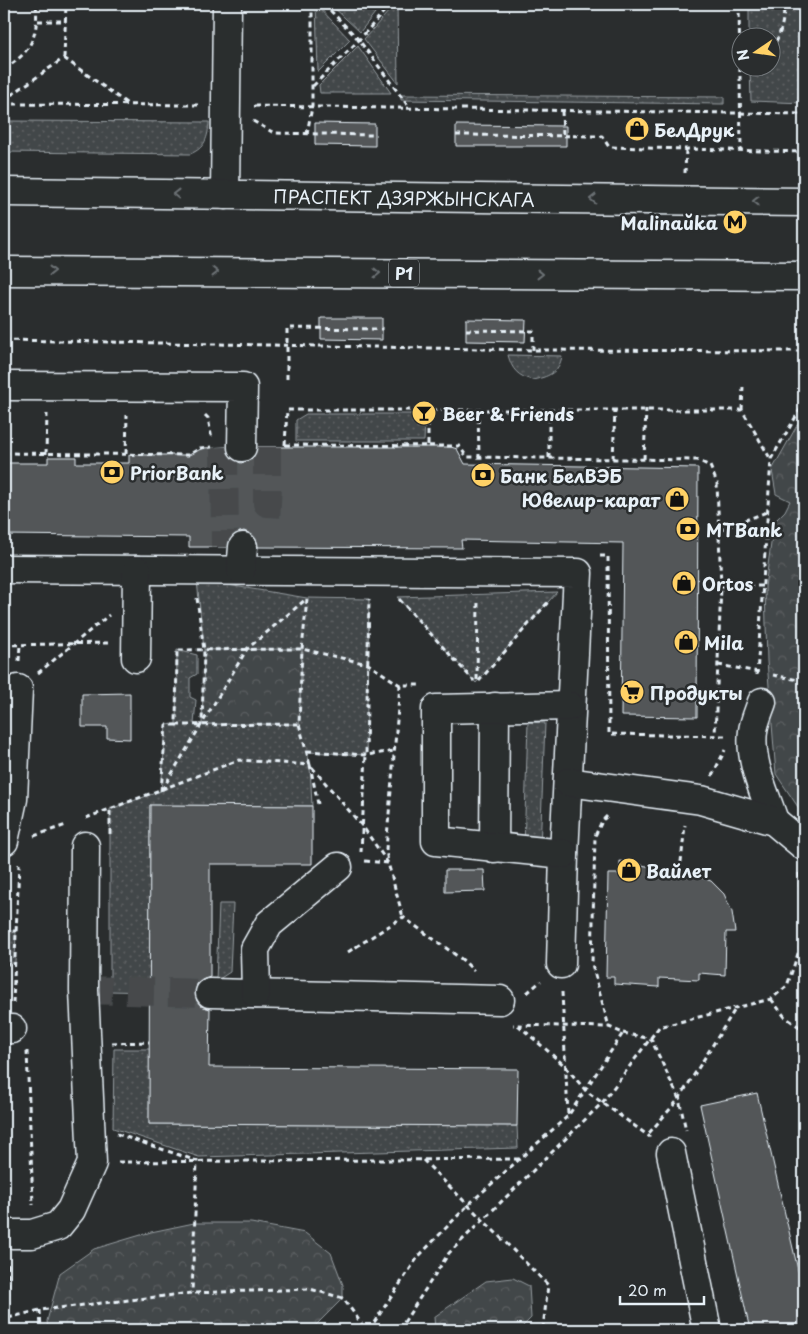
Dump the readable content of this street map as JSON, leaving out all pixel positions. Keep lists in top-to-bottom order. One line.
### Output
{"streets":{"main road":["ПРАСПЕКТ ДЗЯРЖЫНСКАГА","Р1"]},"places":{"shop":["БелДрук","Ювелир-карат","Ortos","Mila","Вайлет"],"metro station":["Malinaŭka"],"bar":["Beer & Friends"],"bank":["PriorBank","Банк БелВЭБ","MTBank"],"supermarket":["Продукты"]},"scale_bar":"20 m","north":"left"}
